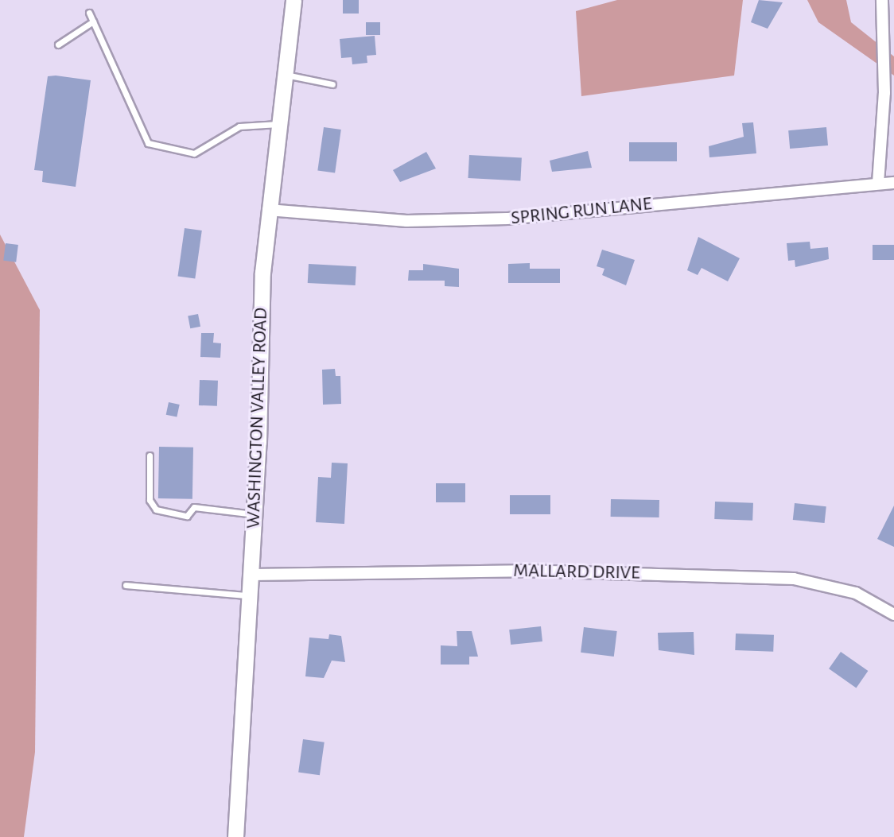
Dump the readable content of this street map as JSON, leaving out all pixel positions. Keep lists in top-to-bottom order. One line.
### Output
{"streets":{"street":["SPRING RUN LANE","WASHINGTON VALLEY ROAD","MALLARD DRIVE"]},"crossings":[["SPRING RUN LANE","WASHINGTON VALLEY ROAD"],["WASHINGTON VALLEY ROAD","MALLARD DRIVE"]]}
